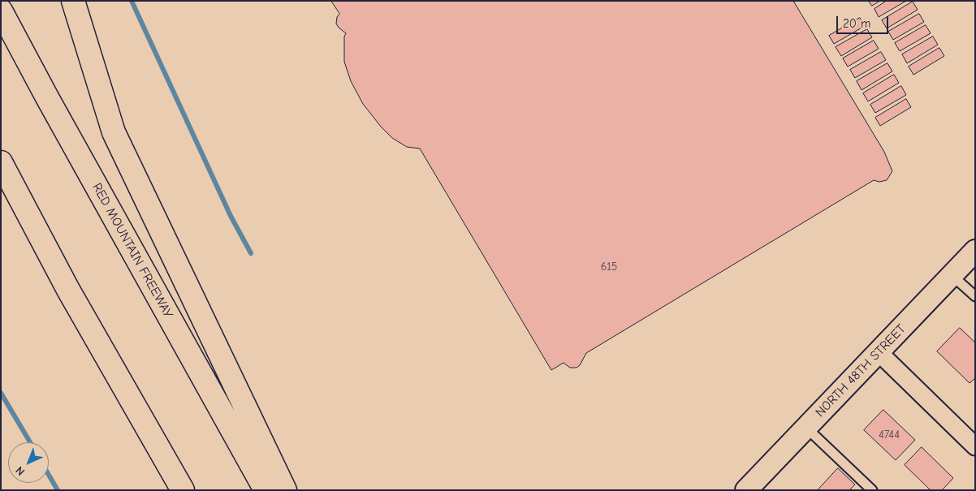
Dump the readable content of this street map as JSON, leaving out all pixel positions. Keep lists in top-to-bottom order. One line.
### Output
{"streets":{"highway":["RED MOUNTAIN FREEWAY"],"street":["NORTH 48TH STREET"]},"house_numbers":["615","4744"],"scale_bar":"20 m","north":"bottom left"}
